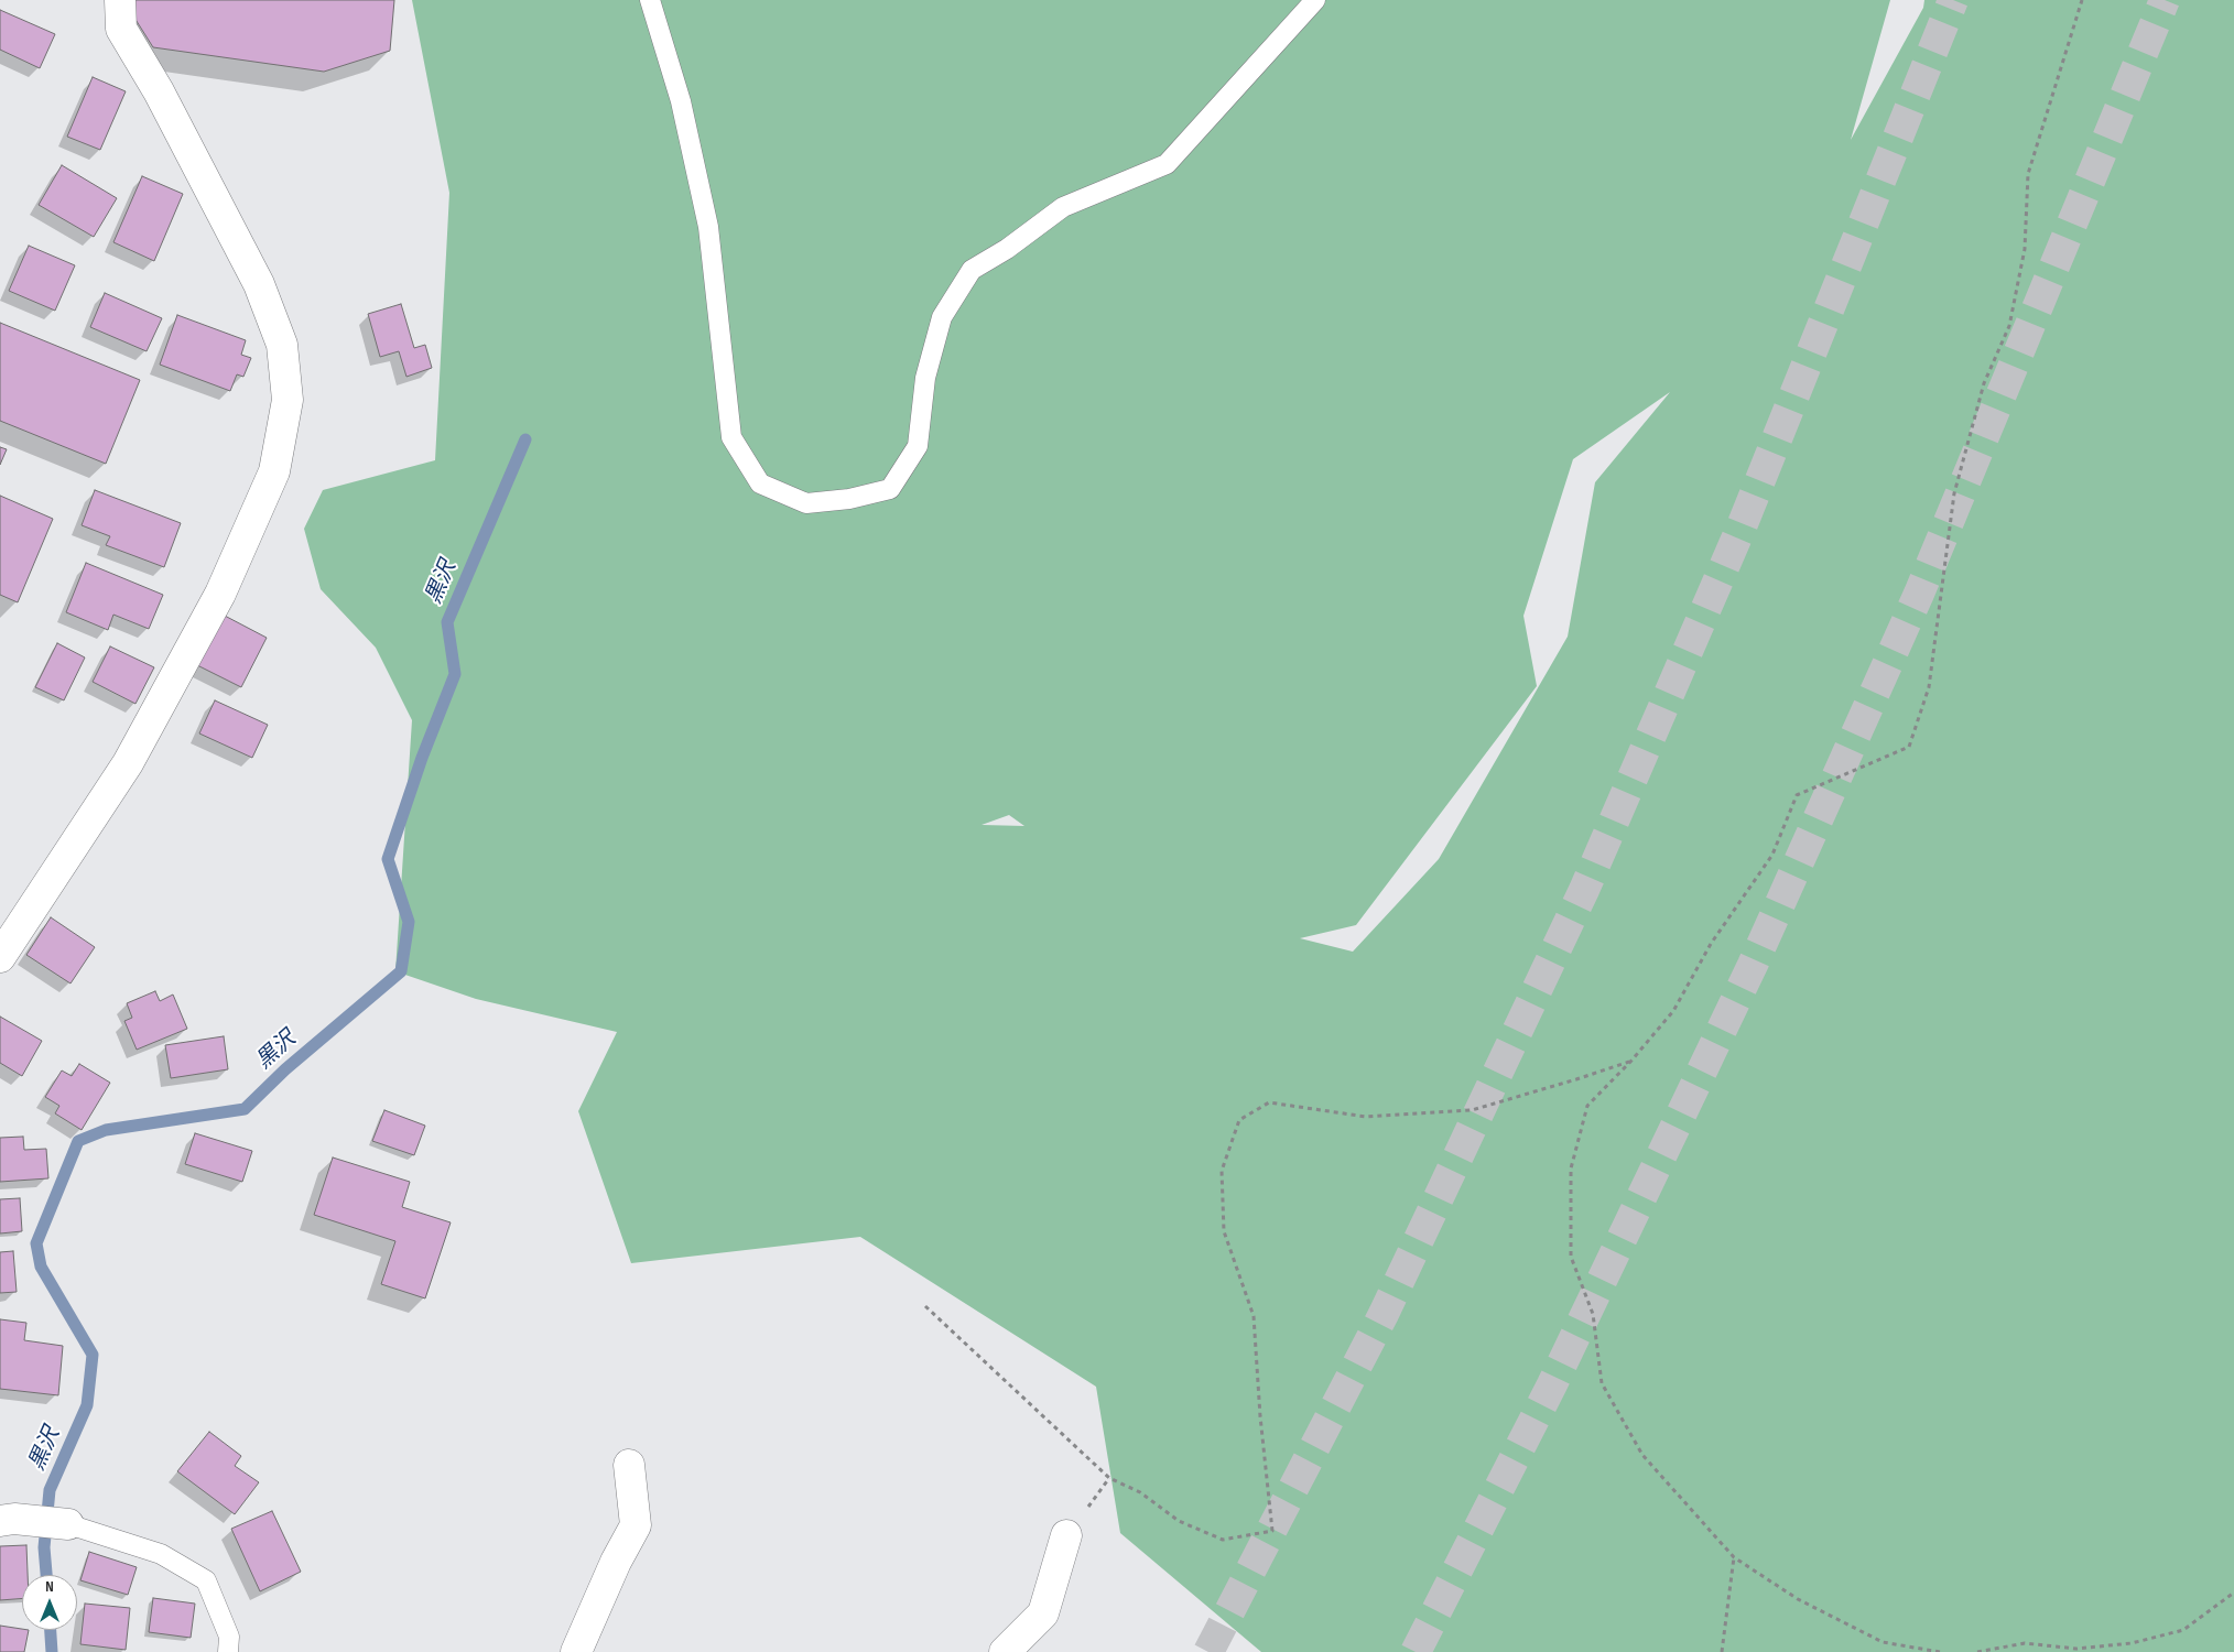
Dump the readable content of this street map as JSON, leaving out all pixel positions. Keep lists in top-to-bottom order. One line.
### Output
{"water":["黒沢"],"north":"top"}
